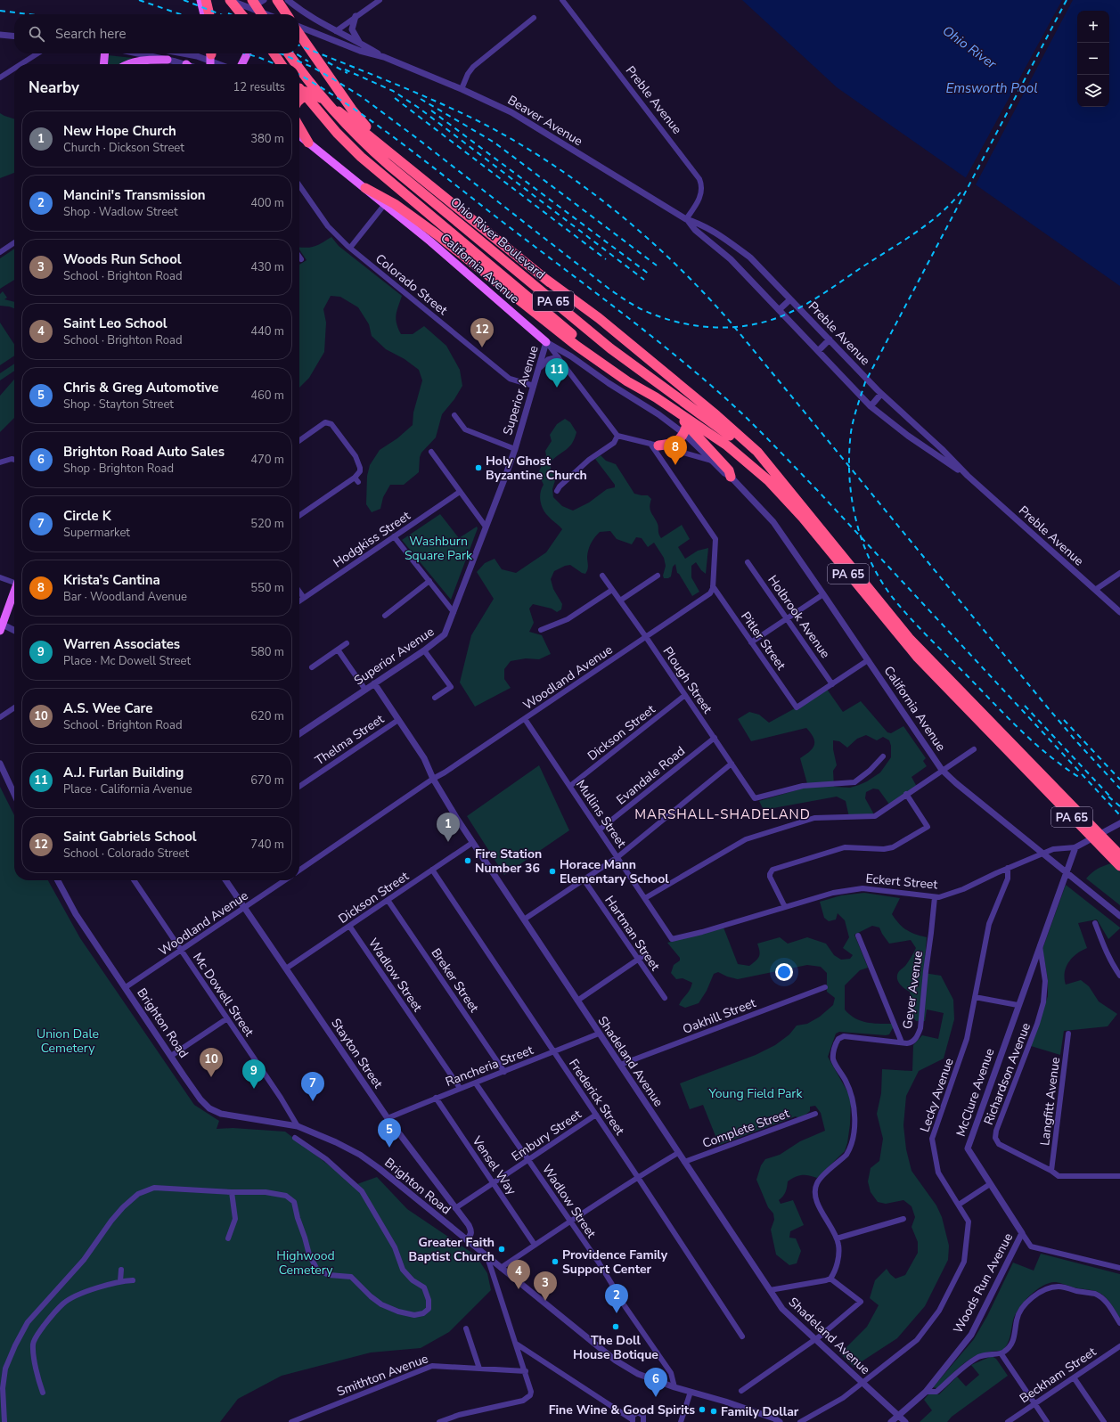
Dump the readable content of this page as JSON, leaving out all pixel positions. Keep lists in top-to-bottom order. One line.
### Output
{"streets":{"highway":["Ohio River Boulevard","PA 65"],"main road":["California Avenue"],"street":["Preble Avenue","Beaver Avenue","Colorado Street","Superior Avenue","Hodgkiss Street","Holbrook Avenue","Pitler Street","Woodland Avenue","Plough Street","Dickson Street","Thelma Street","Evandale Road","Mullins Street","Eckert Street","Hartman Street","Wadlow Street","Breker Street","Geyer Avenue","Mc Dowell Street","Oakhill Street","Brighton Road","Stayton Street","Shadeland Avenue","Rancheria Street","Richardson Avenue","McClure Avenue","Lecky Avenue","Frederick Street","Langfitt Avenue","Complete Street","Embury Street","Vensel Way","Woods Run Avenue","Smithton Avenue","Beckham Street"]},"crossings":[["Preble Avenue","Beaver Avenue"],["Ohio River Boulevard","PA 65"],["California Avenue","Superior Avenue"],["Colorado Street","Superior Avenue"],["Superior Avenue","Shadeland Avenue"],["Holbrook Avenue","Pitler Street"],["Pitler Street","Woodland Avenue"],["Woodland Avenue","Plough Street"],["Woodland Avenue","Mullins Street"],["Woodland Avenue","Mc Dowell Street"],["Woodland Avenue","Brighton Road"],["Woodland Avenue","Stayton Street"],["Woodland Avenue","Shadeland Avenue"],["Plough Street","Dickson Street"],["Plough Street","Evandale Road"],["Dickson Street","Mullins Street"],["Dickson Street","Wadlow Street"],["Dickson Street","Breker Street"],["Dickson Street","Stayton Street"],["Dickson Street","Shadeland Avenue"],["Dickson Street","Frederick Street"],["Thelma Street","Shadeland Avenue"],["Evandale Road","Mullins Street"],["Mullins Street","Eckert Street"],["Eckert Street","Geyer Avenue"],["Eckert Street","McClure Avenue"],["Eckert Street","Lecky Avenue"],["Wadlow Street","Brighton Road"],["Wadlow Street","Rancheria Street"],["Wadlow Street","Embury Street"],["Breker Street","Rancheria Street"],["Mc Dowell Street","Brighton Road"],["Oakhill Street","Shadeland Avenue"],["Brighton Road","Stayton Street"],["Stayton Street","Rancheria Street"],["Stayton Street","Embury Street"],["Shadeland Avenue","Rancheria Street"],["Shadeland Avenue","Complete Street"],["Rancheria Street","Frederick Street"],["Rancheria Street","Vensel Way"],["Richardson Avenue","McClure Avenue"],["Richardson Avenue","Langfitt Avenue"],["McClure Avenue","Woods Run Avenue"],["Frederick Street","Embury Street"],["Embury Street","Vensel Way"]],"districts":["MARSHALL-SHADELAND"],"water":["Ohio River","Emsworth Pool"],"parks":["Washburn Square Park","Union Dale Cemetery","Young Field Park","Highwood Cemetery"],"places":["Holy Ghost Byzantine Church","Fire Station Number 36","Horace Mann Elementary School","Greater Faith Baptist Church","Providence Family Support Center","The Doll House Botique","Fine Wine & Good Spirits","Family Dollar"],"page":{"map_buttons":["+","−"],"search":"Search here","heading":["Nearby","12 results"],"list":[{"mark":"1","name":"New Hope Church","note":"Church · Dickson Street","value":"380 m"},{"mark":"2","name":"Mancini's Transmission","note":"Shop · Wadlow Street","value":"400 m"},{"mark":"3","name":"Woods Run School","note":"School · Brighton Road","value":"430 m"},{"mark":"4","name":"Saint Leo School","note":"School · Brighton Road","value":"440 m"},{"mark":"5","name":"Chris & Greg Automotive","note":"Shop · Stayton Street","value":"460 m"},{"mark":"6","name":"Brighton Road Auto Sales","note":"Shop · Brighton Road","value":"470 m"},{"mark":"7","name":"Circle K","note":"Supermarket","value":"520 m"},{"mark":"8","name":"Krista’s Cantina","note":"Bar · Woodland Avenue","value":"550 m"},{"mark":"9","name":"Warren Associates","note":"Place · Mc Dowell Street","value":"580 m"},{"mark":"10","name":"A.S. Wee Care","note":"School · Brighton Road","value":"620 m"},{"mark":"11","name":"A.J. Furlan Building","note":"Place · California Avenue","value":"670 m"},{"mark":"12","name":"Saint Gabriels School","note":"School · Colorado Street","value":"740 m"}],"pins":["12","11","8","1","10","9","7","5","4","3","2","6"]}}
